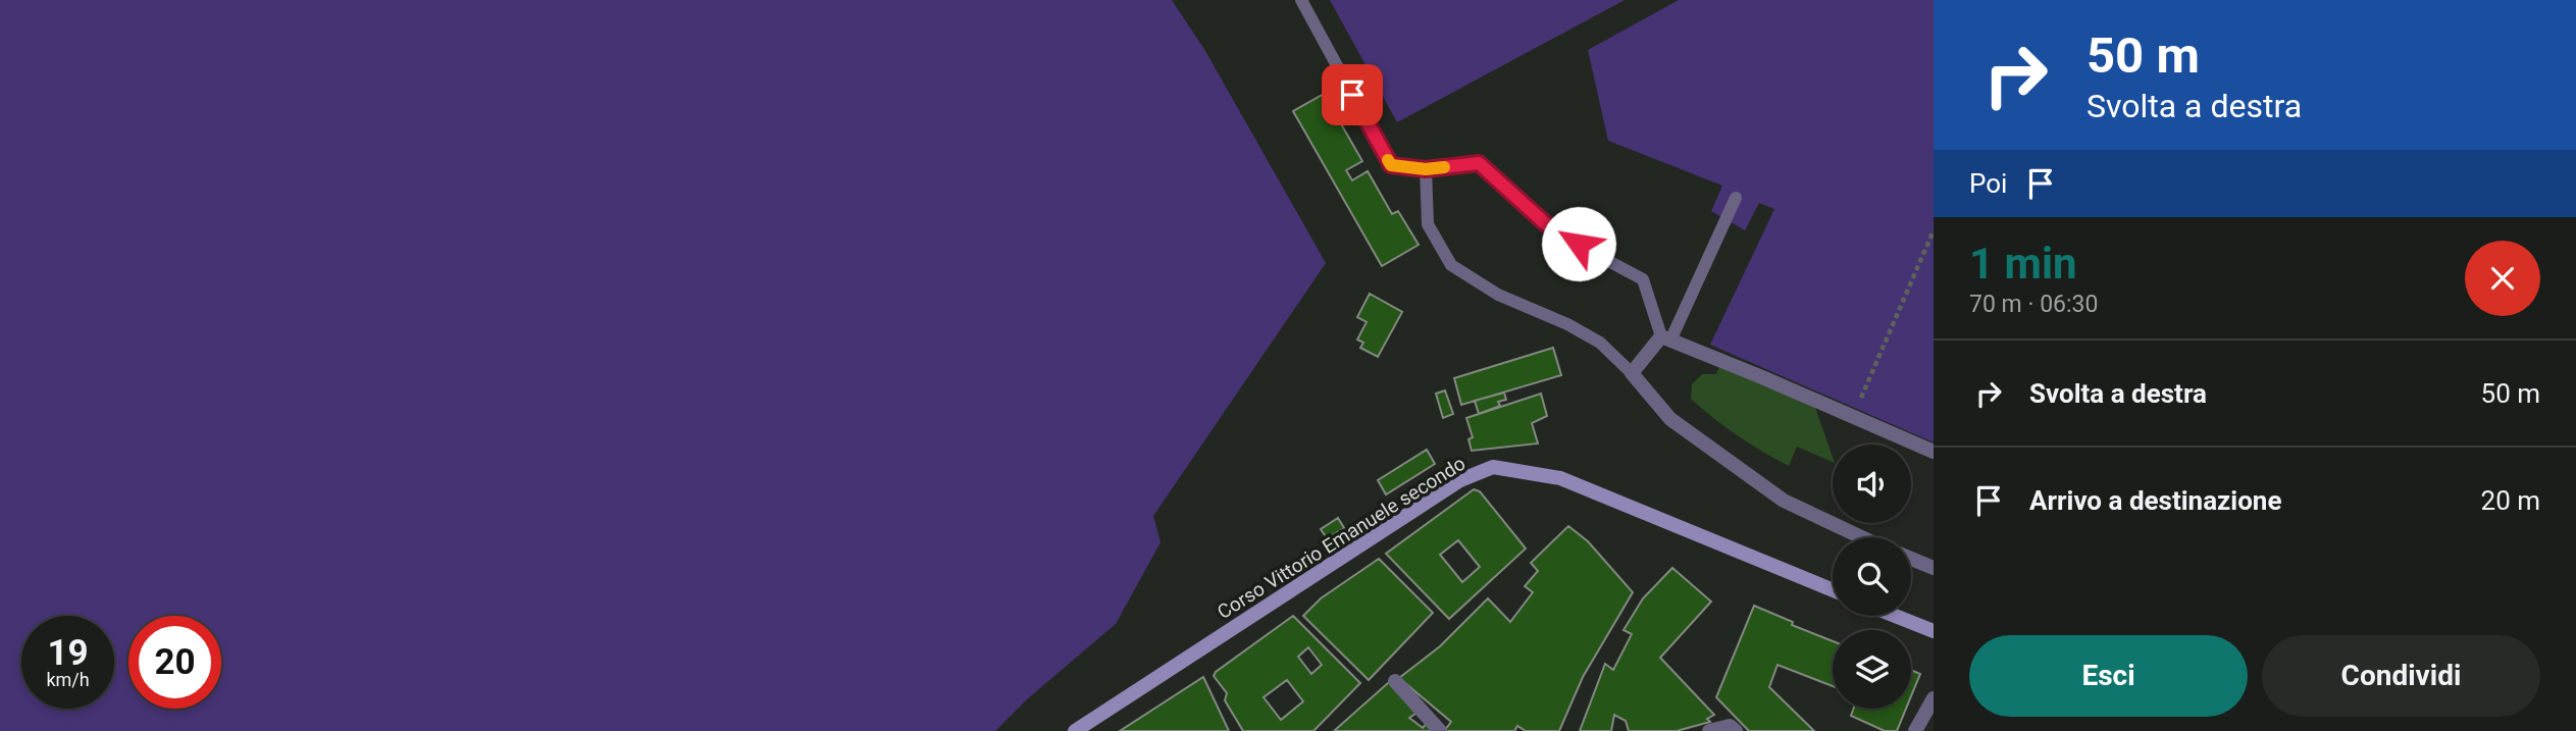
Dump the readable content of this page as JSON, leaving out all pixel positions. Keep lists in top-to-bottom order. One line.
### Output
{"streets":{"main road":["Corso Vittorio Emanuele secondo"]},"page":{"turn":["50 m","Svolta a destra"],"then":"Poi","heading":["1 min","70 m · 06:30"],"list":[{"name":"Svolta a destra","value":"50 m"},{"name":"Arrivo a destinazione","value":"20 m"}],"speed":"19 km/h","limit":"20","buttons":["Esci","Condividi"]}}
